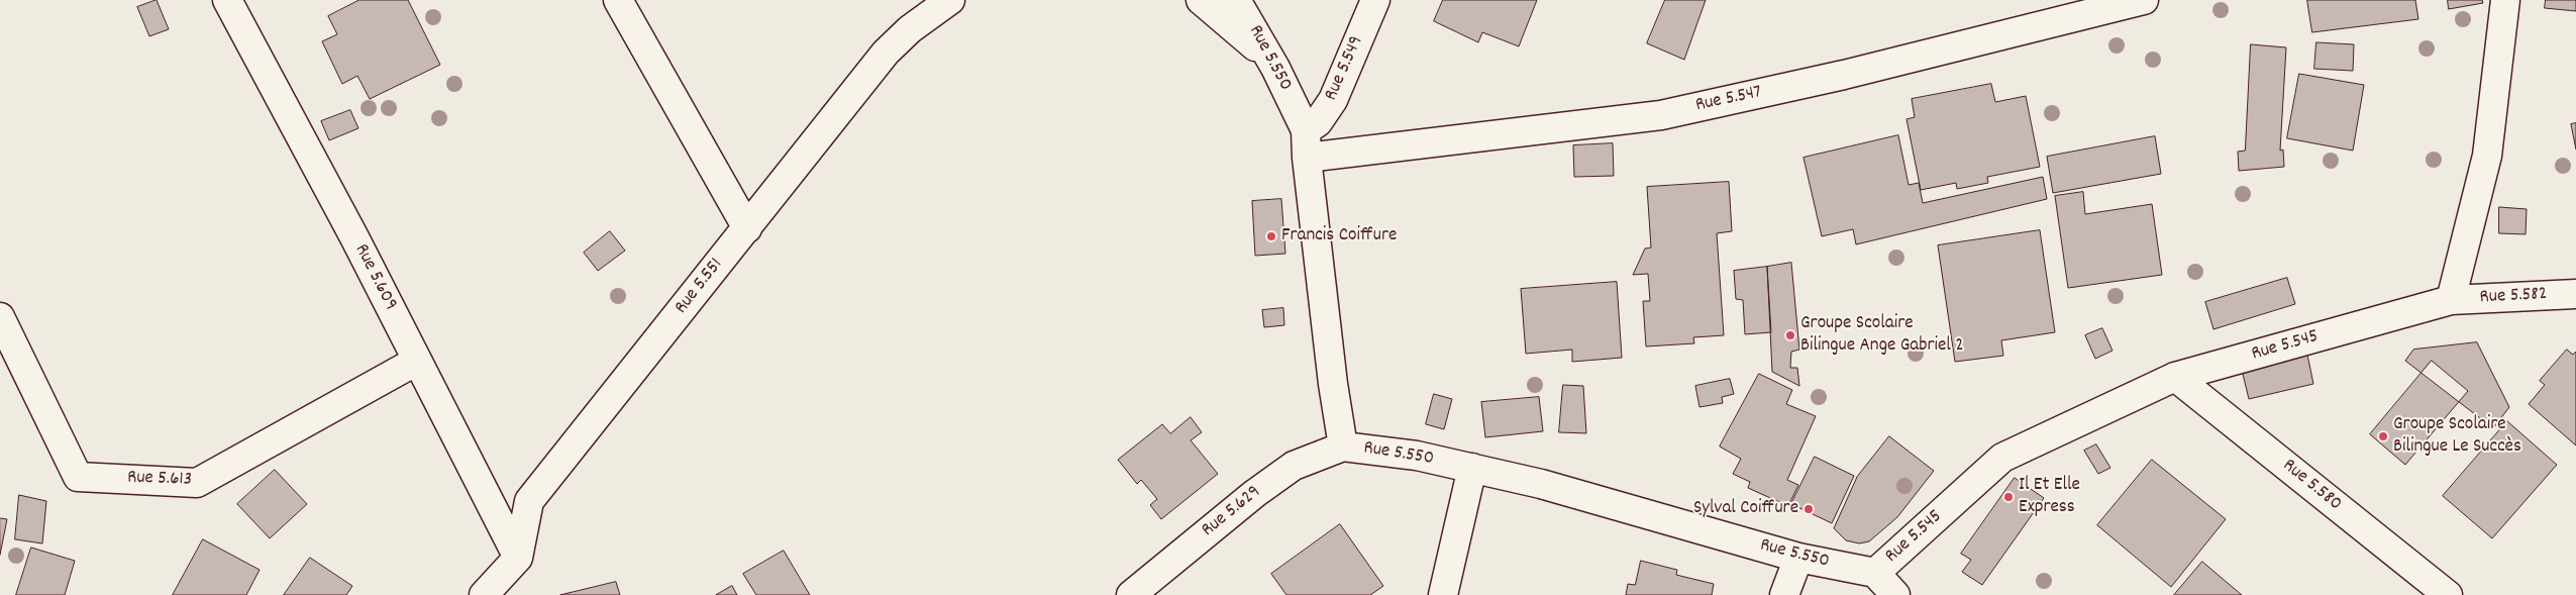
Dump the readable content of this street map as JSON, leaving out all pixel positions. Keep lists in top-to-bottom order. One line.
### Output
{"streets":{"street":["Rue 5.550","Rue 5.549","Rue 5.547","Rue 5.609","Rue 5.551","Rue 5.582","Rue 5.545","Rue 5.613","Rue 5.580","Rue 5.629"]},"crossings":[["Rue 5.550","Rue 5.549"],["Rue 5.550","Rue 5.547"],["Rue 5.550","Rue 5.545"],["Rue 5.550","Rue 5.629"],["Rue 5.609","Rue 5.551"],["Rue 5.609","Rue 5.613"],["Rue 5.582","Rue 5.545"],["Rue 5.545","Rue 5.580"]],"places":["Francis Coiffure","Groupe Scolaire Bilingue Ange Gabriel 2","Groupe Scolaire Bilingue Le Succès","Il Et Elle Express","Sylval Coiffure"]}
